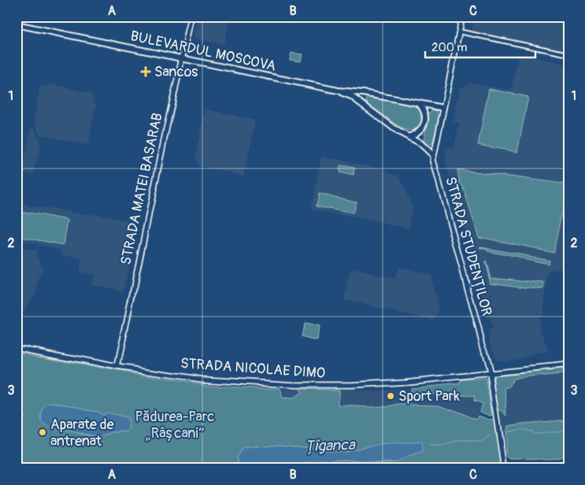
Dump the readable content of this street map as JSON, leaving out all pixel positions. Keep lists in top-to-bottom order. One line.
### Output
{"streets":{"main road":["BULEVARDUL MOSCOVA","STRADA MATEI BASARAB","STRADA STUDENȚILOR","STRADA NICOLAE DIMO"]},"crossings":[["BULEVARDUL MOSCOVA","STRADA MATEI BASARAB"],["BULEVARDUL MOSCOVA","STRADA STUDENȚILOR"],["STRADA MATEI BASARAB","STRADA NICOLAE DIMO"],["STRADA STUDENȚILOR","STRADA NICOLAE DIMO"]],"water":["Țîganca"],"parks":["Pădurea-Parc „Râșcani”"],"places":{"health":["Sancos"],"other":["Sport Park","Aparate de antrenat"]},"scale_bar":"200 m","grid":{"columns":["A","B","C"],"rows":["1","2","3"]}}
